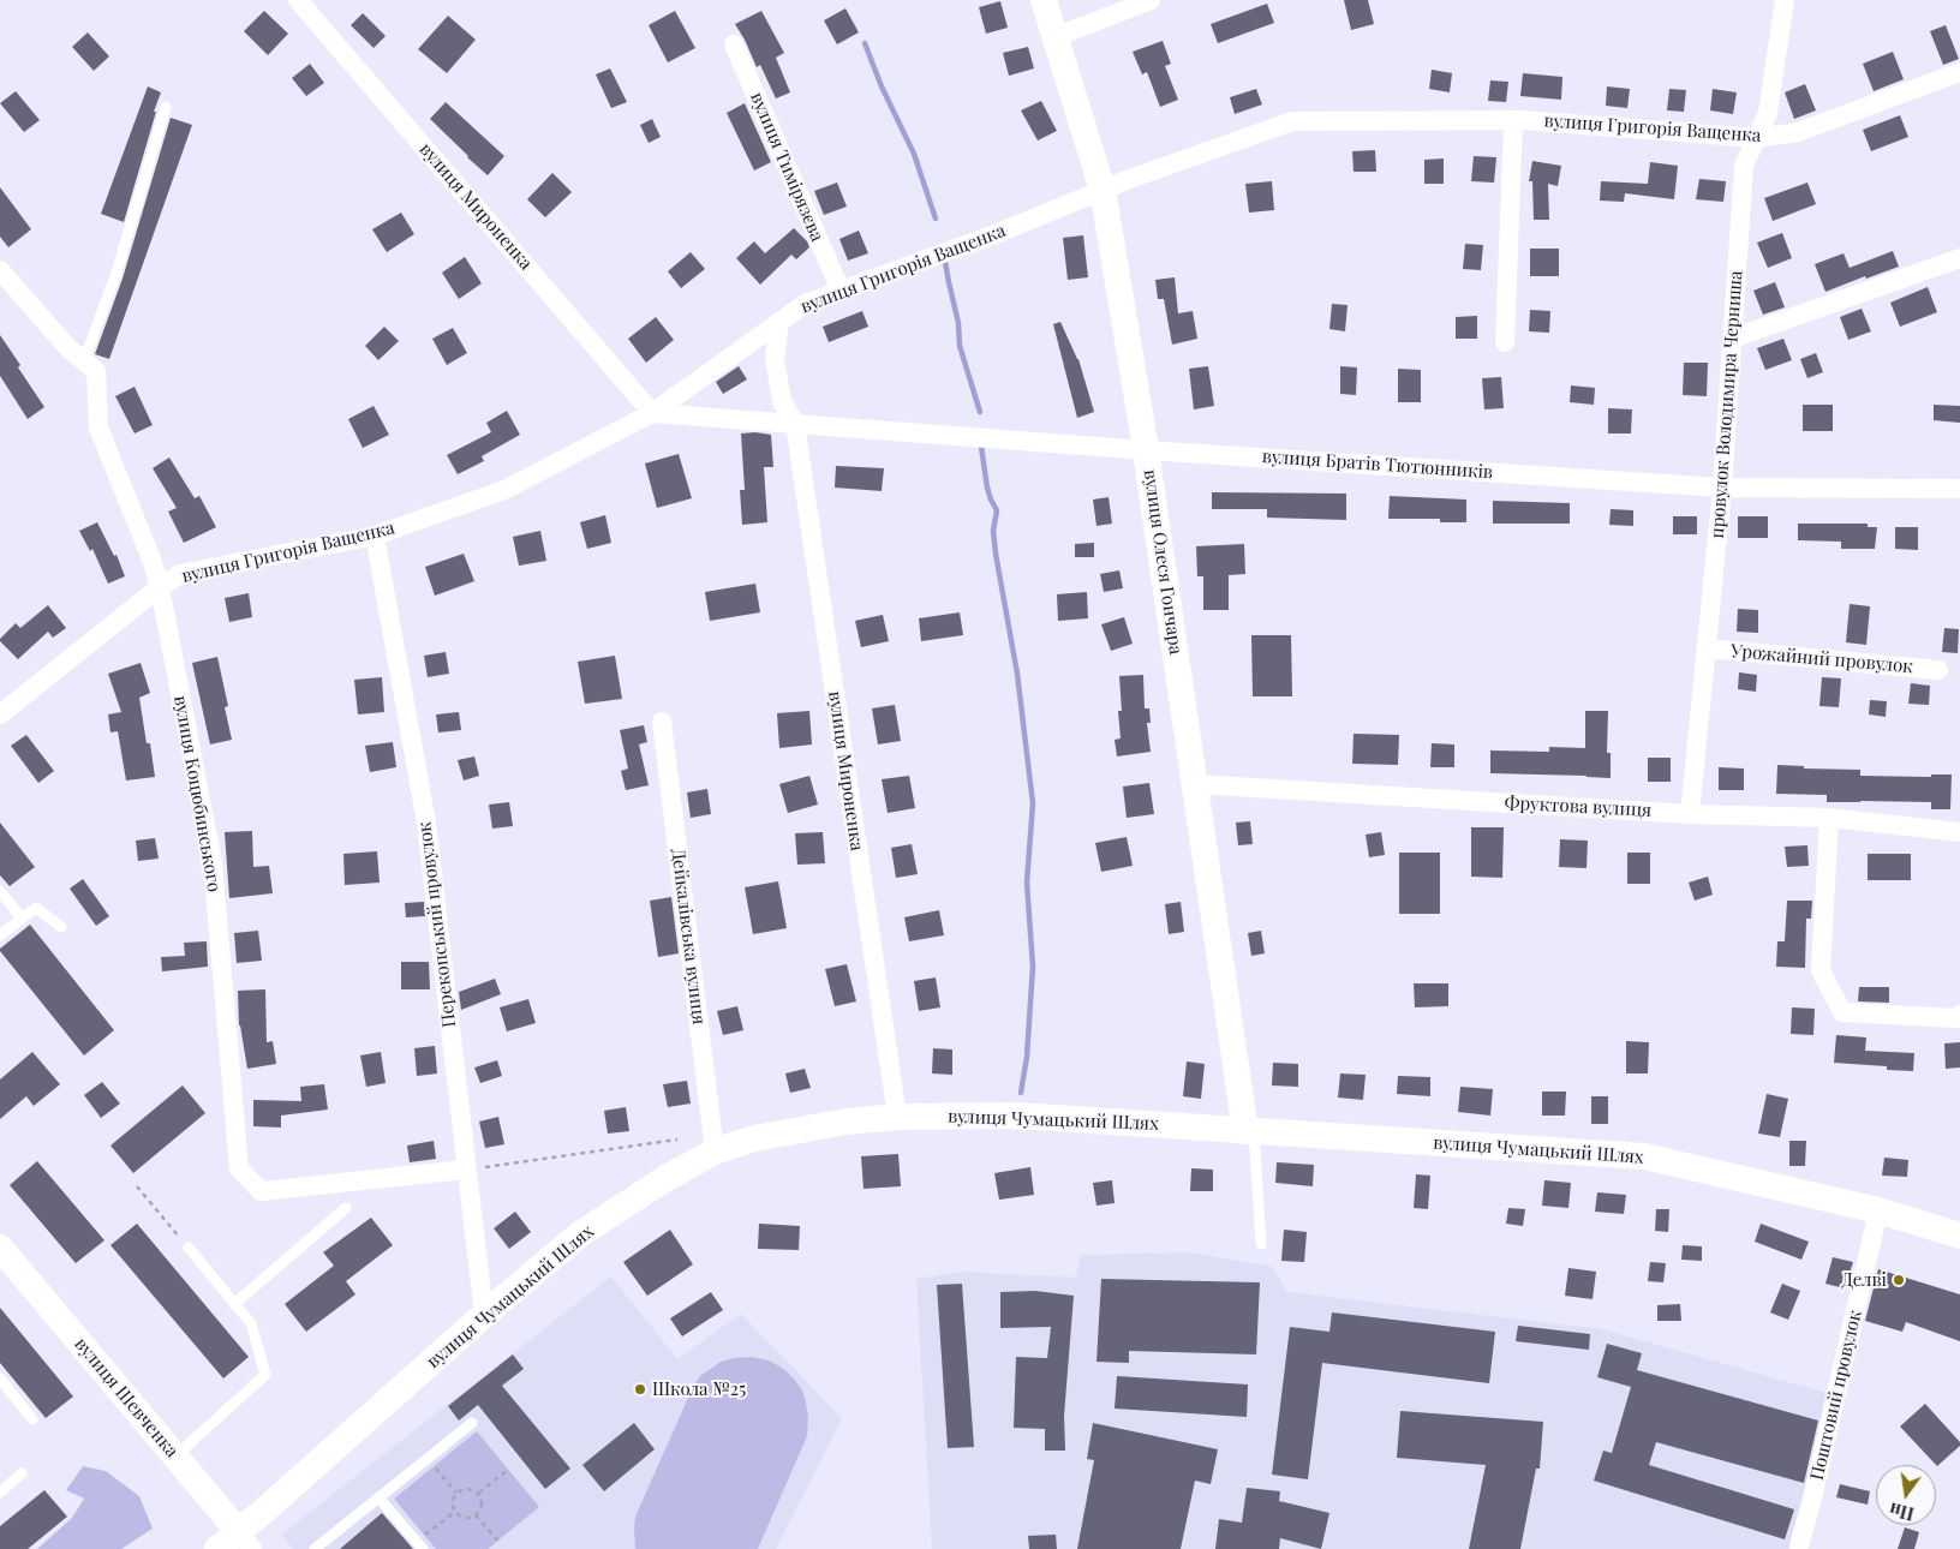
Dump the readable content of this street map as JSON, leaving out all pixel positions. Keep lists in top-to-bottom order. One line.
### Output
{"streets":{"main road":["вулиця Олеся Гончара","вулиця Чумацький Шлях","вулиця Шевченка"],"street":["вулиця Григорія Ващенка","вулиця Тимірязєва","вулиця Мироненка","провулок Володимира Черниша","вулиця Братів Тютюнників","Урожайний провулок","вулиця Коцюбинського","Фруктова вулиця","Перекопський провулок","Дейкалівська вулиця","Поштовий провулок"]},"crossings":[["вулиця Григорія Ващенка","вулиця Тимірязєва"],["вулиця Григорія Ващенка","вулиця Мироненка"],["вулиця Григорія Ващенка","провулок Володимира Черниша"],["вулиця Григорія Ващенка","вулиця Братів Тютюнників"],["вулиця Григорія Ващенка","вулиця Олеся Гончара"],["вулиця Григорія Ващенка","вулиця Коцюбинського"],["вулиця Григорія Ващенка","Перекопський провулок"],["вулиця Мироненка","вулиця Братів Тютюнників"],["вулиця Мироненка","вулиця Чумацький Шлях"],["провулок Володимира Черниша","вулиця Братів Тютюнників"],["провулок Володимира Черниша","Урожайний провулок"],["провулок Володимира Черниша","Фруктова вулиця"],["вулиця Братів Тютюнників","вулиця Олеся Гончара"],["вулиця Олеся Гончара","Фруктова вулиця"],["вулиця Олеся Гончара","вулиця Чумацький Шлях"],["вулиця Коцюбинського","Перекопський провулок"],["Перекопський провулок","вулиця Чумацький Шлях"],["Дейкалівська вулиця","вулиця Чумацький Шлях"],["вулиця Чумацький Шлях","Поштовий провулок"],["вулиця Чумацький Шлях","вулиця Шевченка"]],"places":["Делві","Школа №25"],"north":"bottom"}
